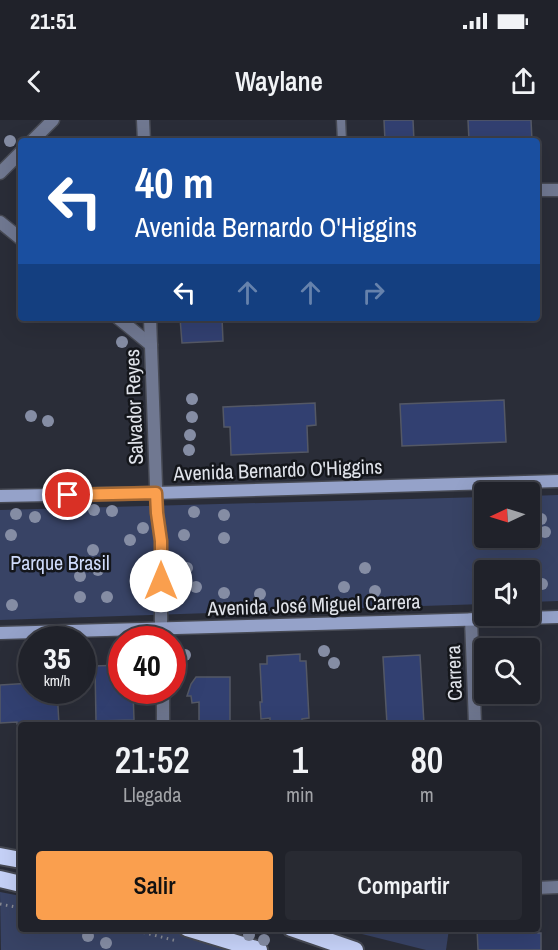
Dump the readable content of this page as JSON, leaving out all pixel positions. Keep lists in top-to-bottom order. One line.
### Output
{"streets":{"main road":["Avenida Bernardo O'Higgins","Avenida José Miguel Carrera"],"street":["Salvador Reyes","Carrera"]},"crossings":[["Salvador Reyes","Avenida Bernardo O'Higgins"],["Avenida José Miguel Carrera","Carrera"]],"parks":["Parque Brasil"],"north":"left","page":{"status":"21:51","header":"Waylane","turn":["40 m","Avenida Bernardo O'Higgins"],"speed":"35 km/h","limit":"40","eta":["21:52","Llegada","1","min","80","m"],"buttons":["Salir","Compartir"]}}
